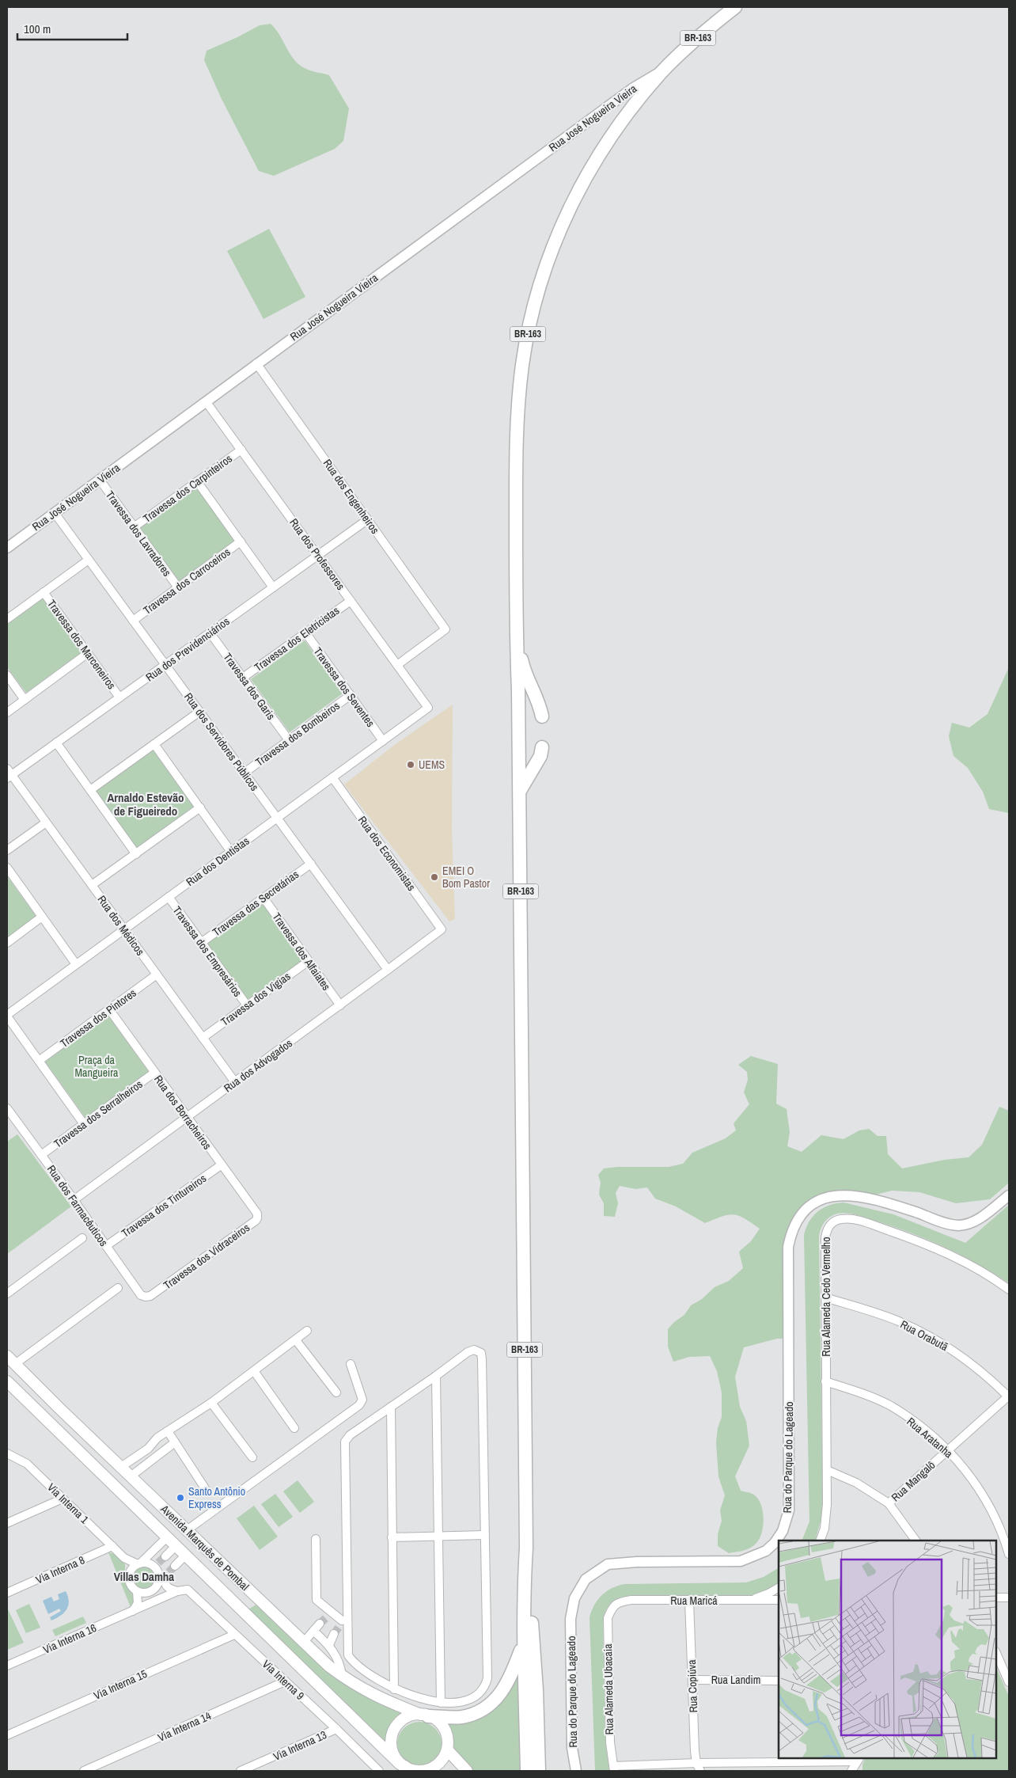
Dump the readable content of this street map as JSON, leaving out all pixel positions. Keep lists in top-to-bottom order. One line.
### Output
{"streets":{"highway":["BR-163"],"main road":["Avenida Marquês de Pombal"],"street":["Rua José Nogueira Vieira","Travessa dos Carpinteiros","Rua dos Engenheiros","Travessa dos Lavradores","Rua dos Professores","Travessa dos Carroceiros","Travessa dos Eletricistas","Travessa dos Marceneiros","Rua dos Previdenciários","Travessa dos Garis","Travessa dos Seventes","Travessa dos Bombeiros","Rua dos Servidores Públicos","Rua dos Economistas","Rua dos Dentistas","Travessa das Secretárias","Rua dos Médicos","Travessa dos Empresários","Travessa dos Alfaiates","Travessa dos Vigias","Travessa dos Pintores","Rua dos Advogados","Rua dos Borracheiros","Travessa dos Serralheiros","Rua dos Farmacêuticos","Travessa dos Tintureiros","Travessa dos Vidraceiros","Rua Alameda Cedo Vermelho","Rua Orabutã","Rua Aratanha","Rua do Parque do Lageado","Rua Mangalô","Via Interna 1","Via Interna 8","Rua Maricá","Via Interna 16","Via Interna 9","Rua Landim","Via Interna 15","Rua Copiúva","Rua Alameda Ubacaia","Via Interna 14","Via Interna 13"]},"crossings":[["BR-163","Rua José Nogueira Vieira"],["Rua José Nogueira Vieira","Rua dos Engenheiros"],["Rua José Nogueira Vieira","Travessa dos Lavradores"],["Rua José Nogueira Vieira","Rua dos Professores"],["Rua José Nogueira Vieira","Rua dos Servidores Públicos"],["Travessa dos Carpinteiros","Travessa dos Lavradores"],["Travessa dos Carpinteiros","Rua dos Professores"],["Rua dos Engenheiros","Rua dos Professores"],["Rua dos Engenheiros","Rua dos Previdenciários"],["Travessa dos Lavradores","Travessa dos Carroceiros"],["Rua dos Professores","Travessa dos Eletricistas"],["Rua dos Professores","Rua dos Previdenciários"],["Rua dos Professores","Rua dos Dentistas"],["Travessa dos Carroceiros","Rua dos Servidores Públicos"],["Travessa dos Eletricistas","Travessa dos Garis"],["Travessa dos Eletricistas","Travessa dos Seventes"],["Travessa dos Marceneiros","Rua dos Previdenciários"],["Rua dos Previdenciários","Travessa dos Garis"],["Rua dos Previdenciários","Rua dos Servidores Públicos"],["Rua dos Previdenciários","Rua dos Médicos"],["Travessa dos Garis","Travessa dos Bombeiros"],["Travessa dos Seventes","Travessa dos Bombeiros"],["Travessa dos Seventes","Rua dos Dentistas"],["Travessa dos Bombeiros","Rua dos Servidores Públicos"],["Rua dos Servidores Públicos","Rua dos Dentistas"],["Rua dos Servidores Públicos","Travessa das Secretárias"],["Rua dos Servidores Públicos","Rua dos Advogados"],["Rua dos Economistas","Rua dos Dentistas"],["Rua dos Economistas","Rua dos Advogados"],["Rua dos Dentistas","Rua dos Médicos"],["Rua dos Dentistas","Travessa dos Empresários"],["Travessa das Secretárias","Travessa dos Empresários"],["Travessa das Secretárias","Travessa dos Alfaiates"],["Rua dos Médicos","Travessa dos Vigias"],["Rua dos Médicos","Travessa dos Pintores"],["Rua dos Médicos","Rua dos Advogados"],["Travessa dos Empresários","Travessa dos Vigias"],["Travessa dos Alfaiates","Travessa dos Vigias"],["Travessa dos Alfaiates","Rua dos Advogados"],["Travessa dos Pintores","Rua dos Borracheiros"],["Rua dos Advogados","Rua dos Borracheiros"],["Rua dos Advogados","Rua dos Farmacêuticos"],["Rua dos Borracheiros","Travessa dos Serralheiros"],["Rua dos Borracheiros","Travessa dos Tintureiros"],["Rua dos Borracheiros","Travessa dos Vidraceiros"],["Travessa dos Serralheiros","Rua dos Farmacêuticos"],["Rua dos Farmacêuticos","Travessa dos Tintureiros"],["Rua dos Farmacêuticos","Travessa dos Vidraceiros"],["Rua Alameda Cedo Vermelho","Rua Orabutã"],["Rua Alameda Cedo Vermelho","Rua Aratanha"],["Rua Orabutã","Rua Mangalô"],["Rua Aratanha","Rua Mangalô"],["Via Interna 1","Via Interna 8"],["Rua Maricá","Rua Copiúva"],["Rua Maricá","Rua Alameda Ubacaia"],["Via Interna 16","Via Interna 9"],["Via Interna 9","Via Interna 15"],["Via Interna 9","Via Interna 14"],["Via Interna 9","Via Interna 13"],["Rua Landim","Rua Copiúva"]],"districts":["Arnaldo Estevão de Figueiredo","Villas Damha"],"parks":["Praça da Mangueira"],"places":["UEMS","EMEI O Bom Pastor","Santo Antônio Express"],"scale_bar":"100 m"}
